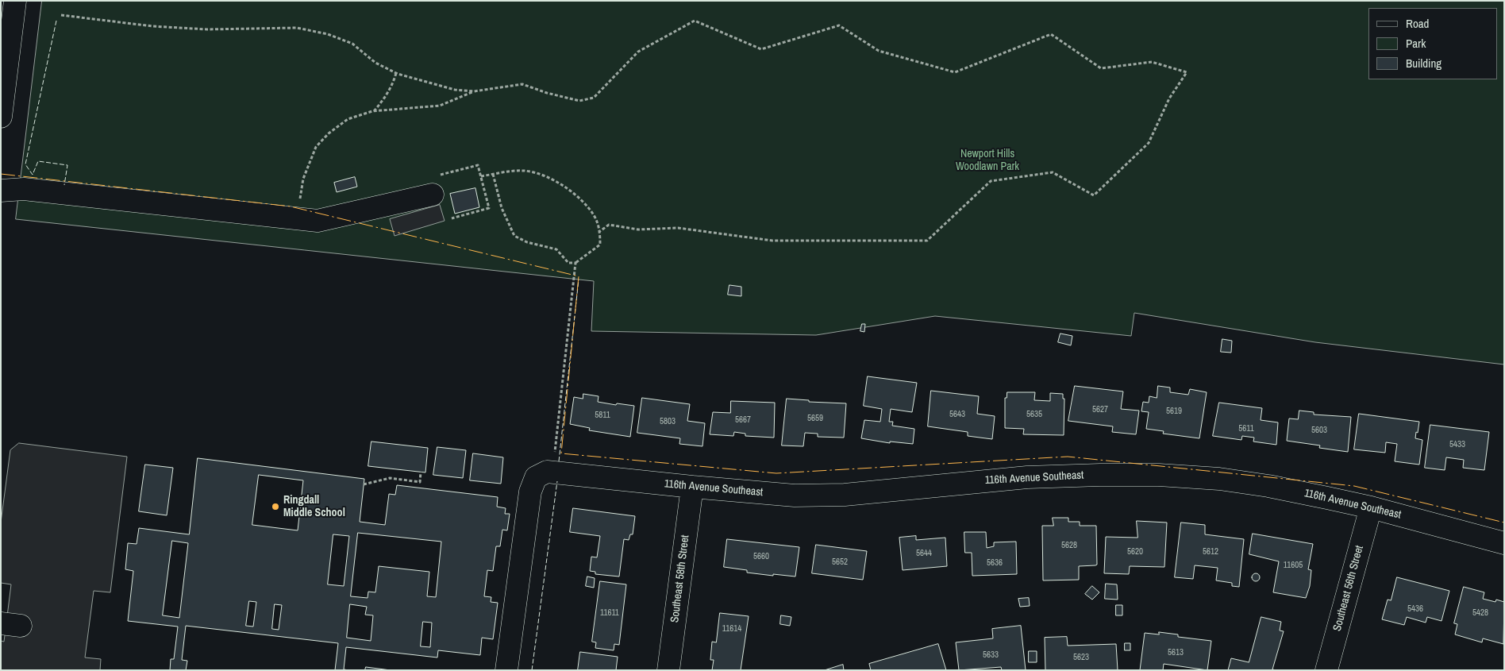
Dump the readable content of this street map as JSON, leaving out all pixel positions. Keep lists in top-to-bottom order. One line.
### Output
{"streets":{"street":["116th Avenue Southeast","Southeast 58th Street","Southeast 56th Street"]},"crossings":[["116th Avenue Southeast","Southeast 58th Street"],["116th Avenue Southeast","Southeast 56th Street"]],"parks":["Newport Hills Woodlawn Park"],"places":["Ringdall Middle School"],"house_numbers":["5627","5619","5643","5635","5811","5659","5667","5803","5611","5603","5433","5628","5620","5612","5644","5660","5652","5636","11605","5436","11611","5428","11614","5613","5633","5623"],"legend":["Road","Park","Building"]}
